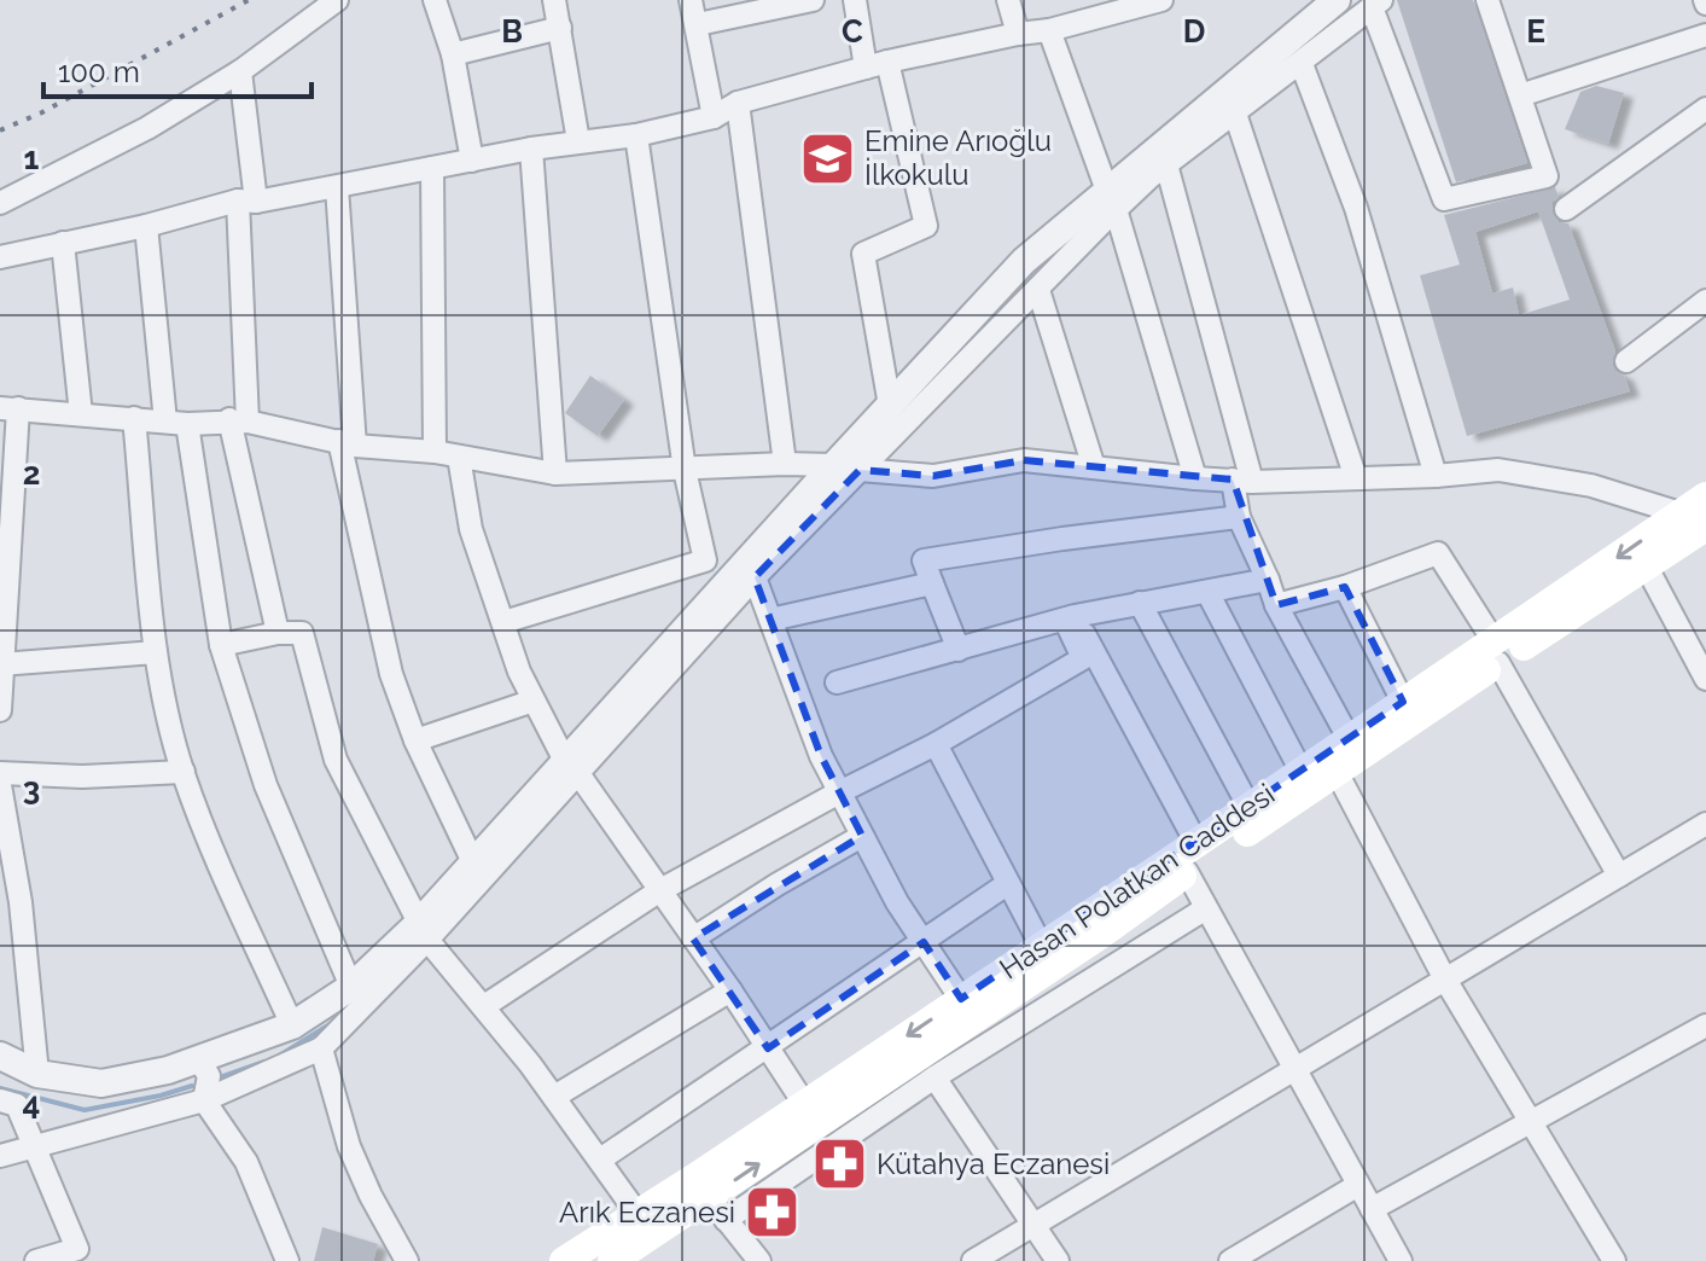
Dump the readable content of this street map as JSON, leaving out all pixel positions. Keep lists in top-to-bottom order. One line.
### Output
{"streets":{"main road":["Hasan Polatkan Caddesi"]},"places":{"school or university":["Emine Arıoğlu İlkokulu"],"pharmacy":["Kütahya Eczanesi","Arık Eczanesi"]},"scale_bar":"100 m","grid":{"columns":["B","C","D","E"],"rows":["1","2","3","4"]}}
